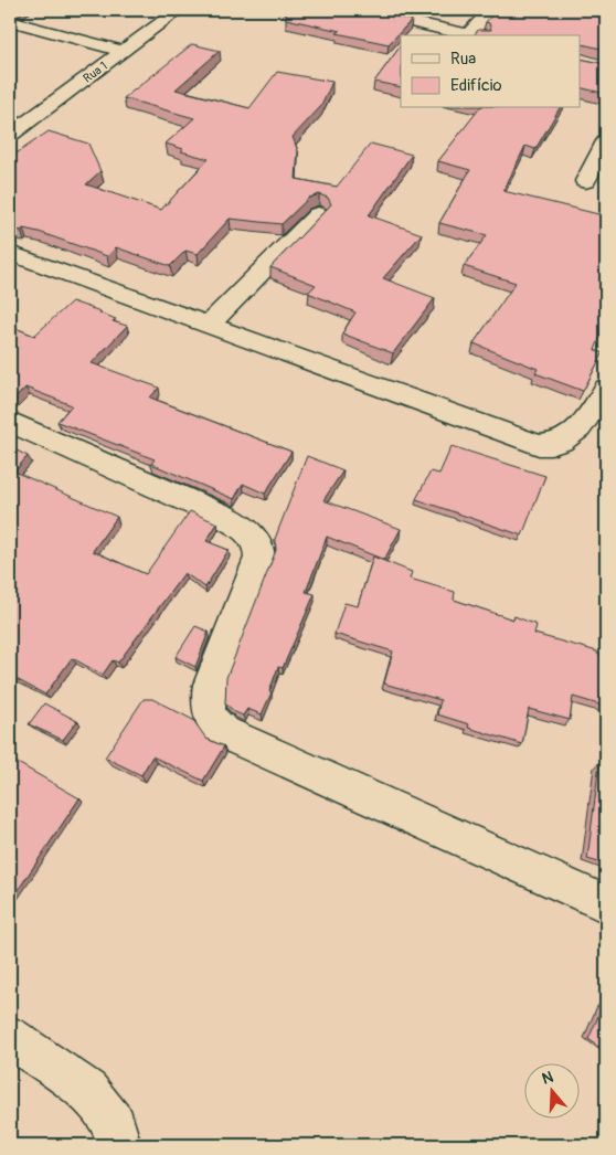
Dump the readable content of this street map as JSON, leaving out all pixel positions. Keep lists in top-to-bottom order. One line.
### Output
{"streets":{"street":["Rua 1"]},"legend":["Rua","Edifício"],"north":"top"}
